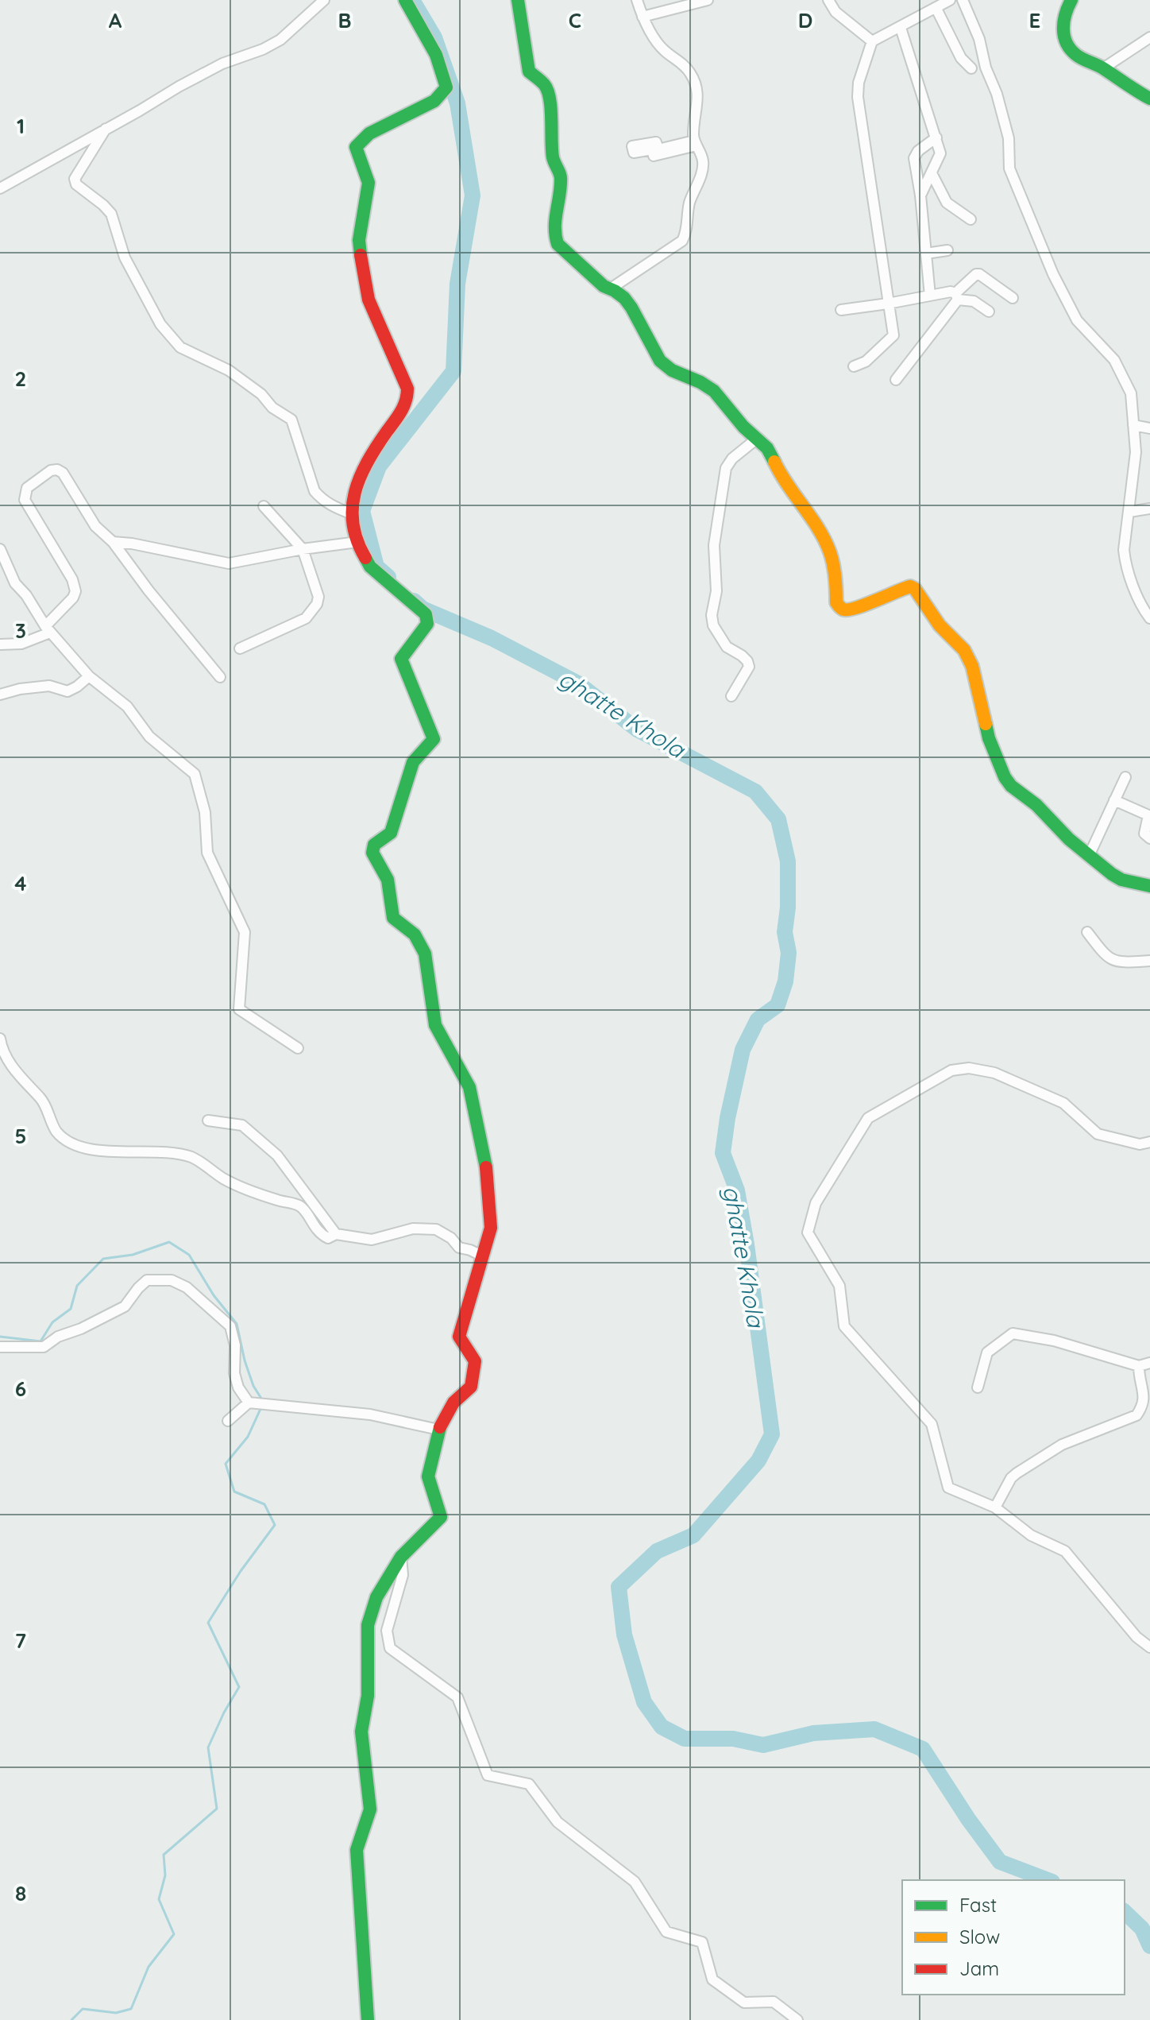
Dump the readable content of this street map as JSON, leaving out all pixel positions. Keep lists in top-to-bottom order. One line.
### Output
{"water":["ghatte Khola"],"legend":["Fast","Slow","Jam"],"grid":{"columns":["A","B","C","D","E"],"rows":["1","2","3","4","5","6","7","8"]}}
